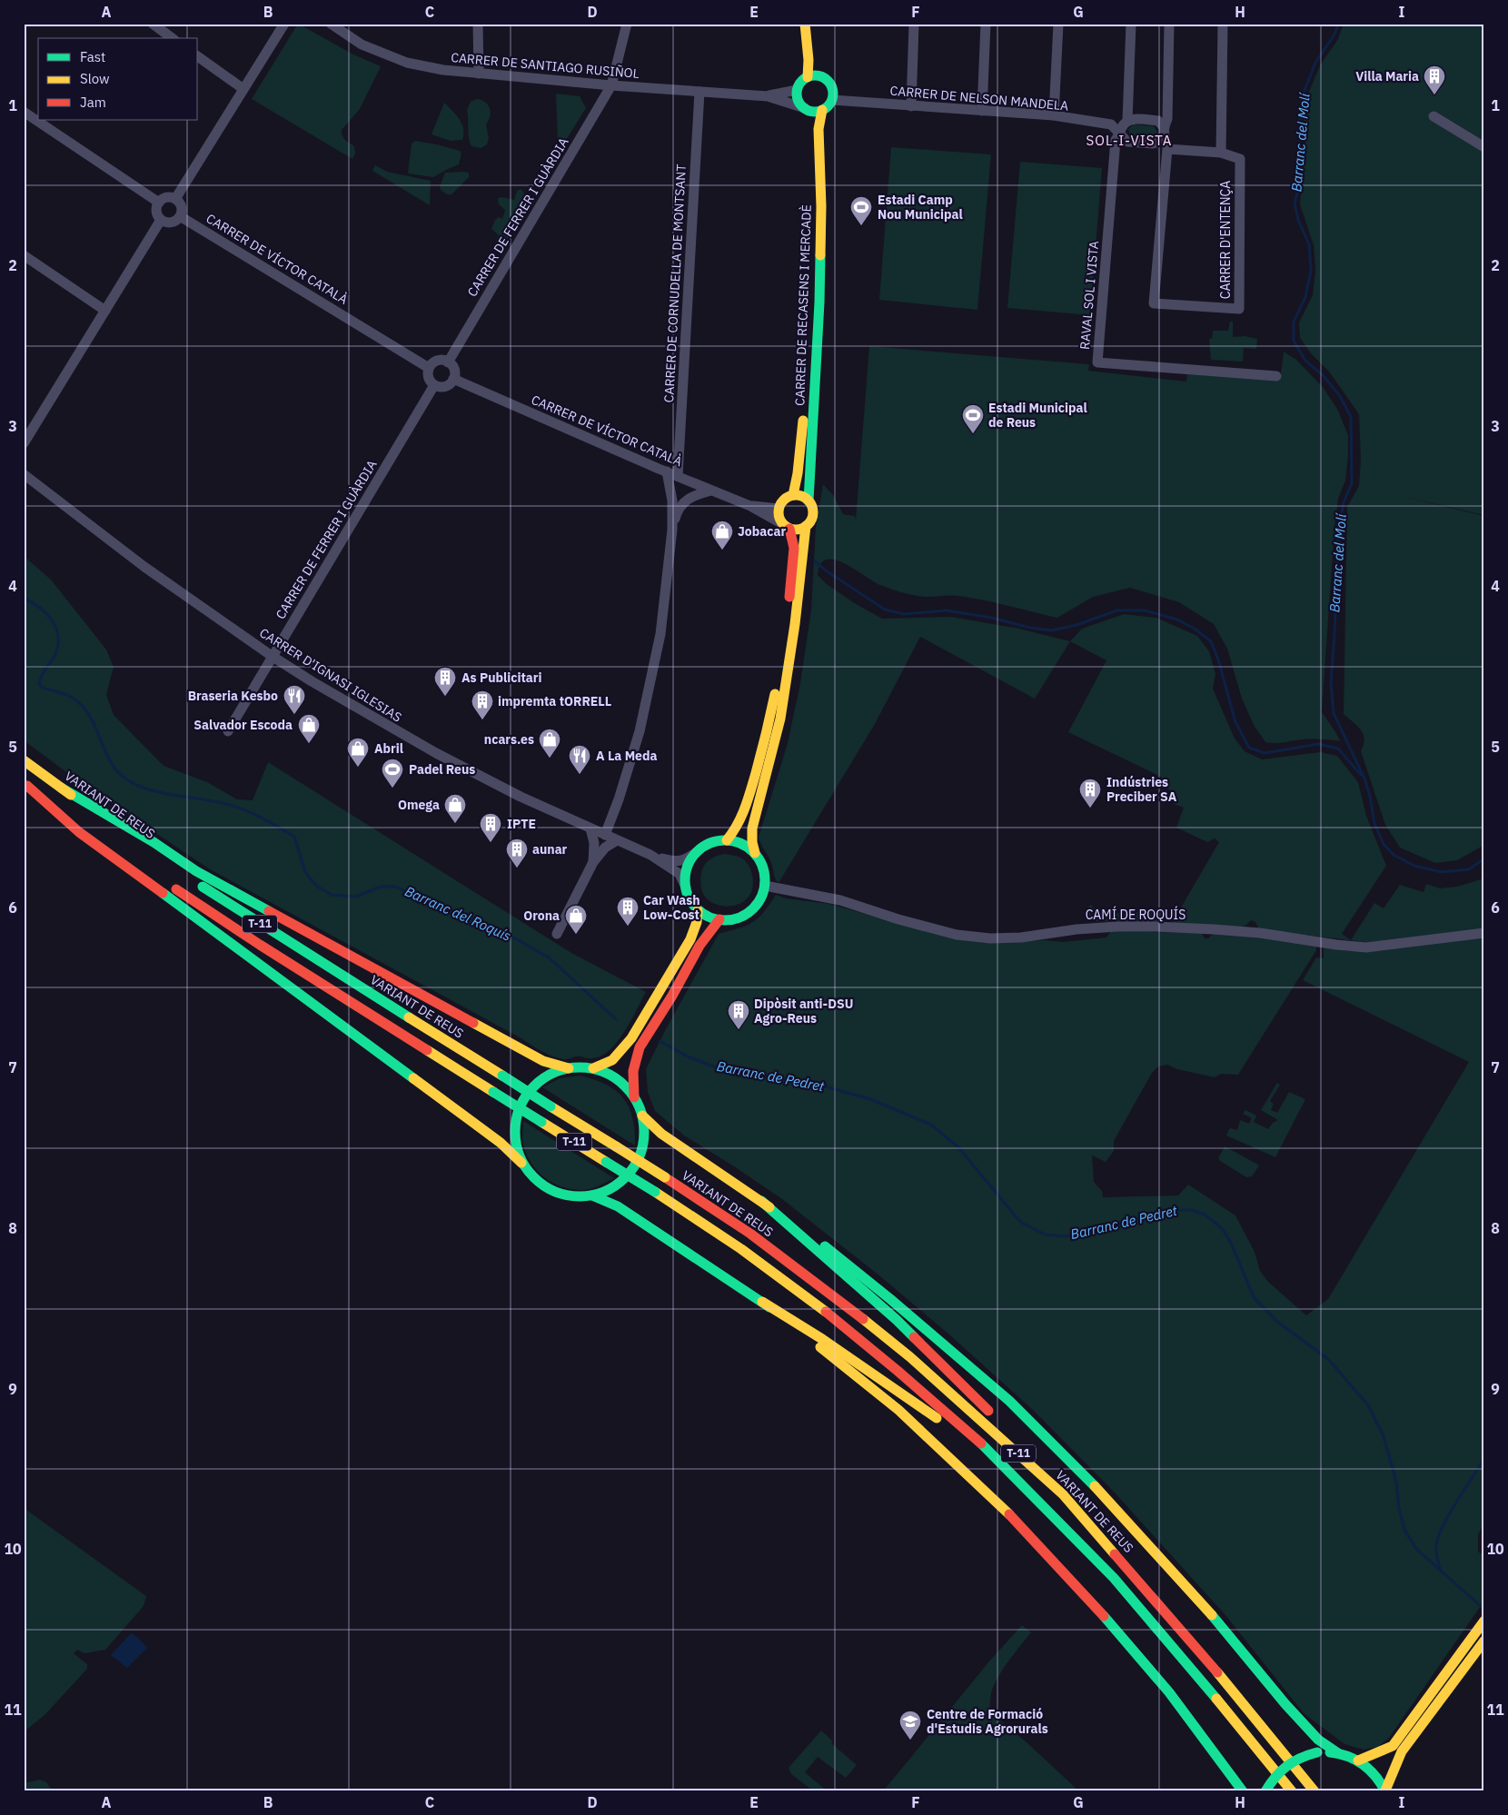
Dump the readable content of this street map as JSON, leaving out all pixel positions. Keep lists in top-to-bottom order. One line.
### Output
{"streets":{"main road":["CARRER DE RECASENS I MERCADÈ","VARIANT DE REUS","T-11"],"street":["CARRER DE SANTIAGO RUSIÑOL","CARRER DE NELSON MANDELA","CARRER DE FERRER I GUÀRDIA","CARRER D'ENTENÇA","CARRER DE VÍCTOR CATALÀ","CARRER DE CORNUDELLA DE MONTSANT","RAVAL SOL I VISTA","CARRER D'IGNASI IGLESIAS","CAMÍ DE ROQUÍS"]},"crossings":[["CARRER DE SANTIAGO RUSIÑOL","CARRER DE NELSON MANDELA"],["CARRER DE SANTIAGO RUSIÑOL","CARRER DE FERRER I GUÀRDIA"],["CARRER DE SANTIAGO RUSIÑOL","CARRER DE CORNUDELLA DE MONTSANT"],["CARRER DE SANTIAGO RUSIÑOL","CARRER DE RECASENS I MERCADÈ"],["CARRER DE NELSON MANDELA","RAVAL SOL I VISTA"],["CARRER DE NELSON MANDELA","CARRER DE RECASENS I MERCADÈ"],["CARRER DE FERRER I GUÀRDIA","CARRER DE VÍCTOR CATALÀ"],["CARRER DE FERRER I GUÀRDIA","CARRER D'IGNASI IGLESIAS"],["CARRER DE VÍCTOR CATALÀ","CARRER DE CORNUDELLA DE MONTSANT"],["CARRER DE VÍCTOR CATALÀ","CARRER DE RECASENS I MERCADÈ"],["CARRER D'IGNASI IGLESIAS","CAMÍ DE ROQUÍS"]],"districts":["SOL-I-VISTA"],"water":["Barranc del Molí","Barranc del Roquís","Barranc de Pedret"],"places":{"building":["Villa Maria","As Publicitari","impremta tORRELL","Indústries Preciber SA","IPTE","aunar","Car Wash Low-Cost","Dipòsit anti-DSU Agro-Reus"],"sports":["Estadi Camp Nou Municipal","Estadi Municipal de Reus","Padel Reus"],"shop":["Jobacar","Salvador Escoda","ncars.es","Abril","Omega","Orona"],"restaurant":["Braseria Kesbo","A La Meda"],"school or university":["Centre de Formació d'Estudis Agrorurals"]},"legend":["Fast","Slow","Jam"],"grid":{"columns":["A","B","C","D","E","F","G","H","I"],"rows":["1","2","3","4","5","6","7","8","9","10","11"]}}
